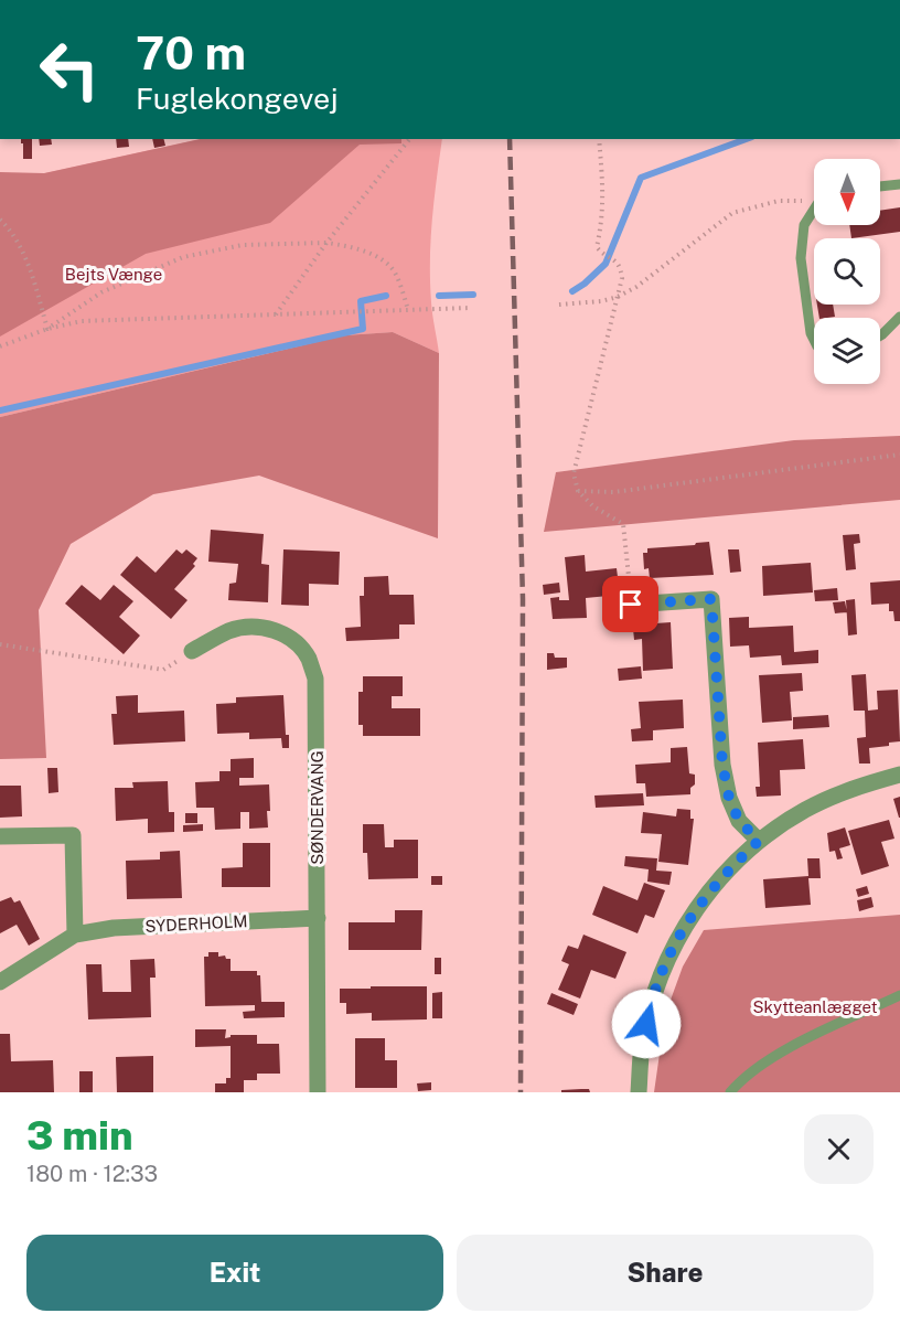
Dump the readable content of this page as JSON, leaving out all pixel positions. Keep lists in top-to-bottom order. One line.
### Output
{"streets":{"street":["SØNDERVANG","SYDERHOLM"]},"crossings":[["SØNDERVANG","SYDERHOLM"]],"parks":["Bejts Vænge","Skytteanlægget"],"north":"bottom","page":{"turn":["70 m","Fuglekongevej"],"heading":["3 min","180 m · 12:33"],"buttons":["Exit","Share"]}}
